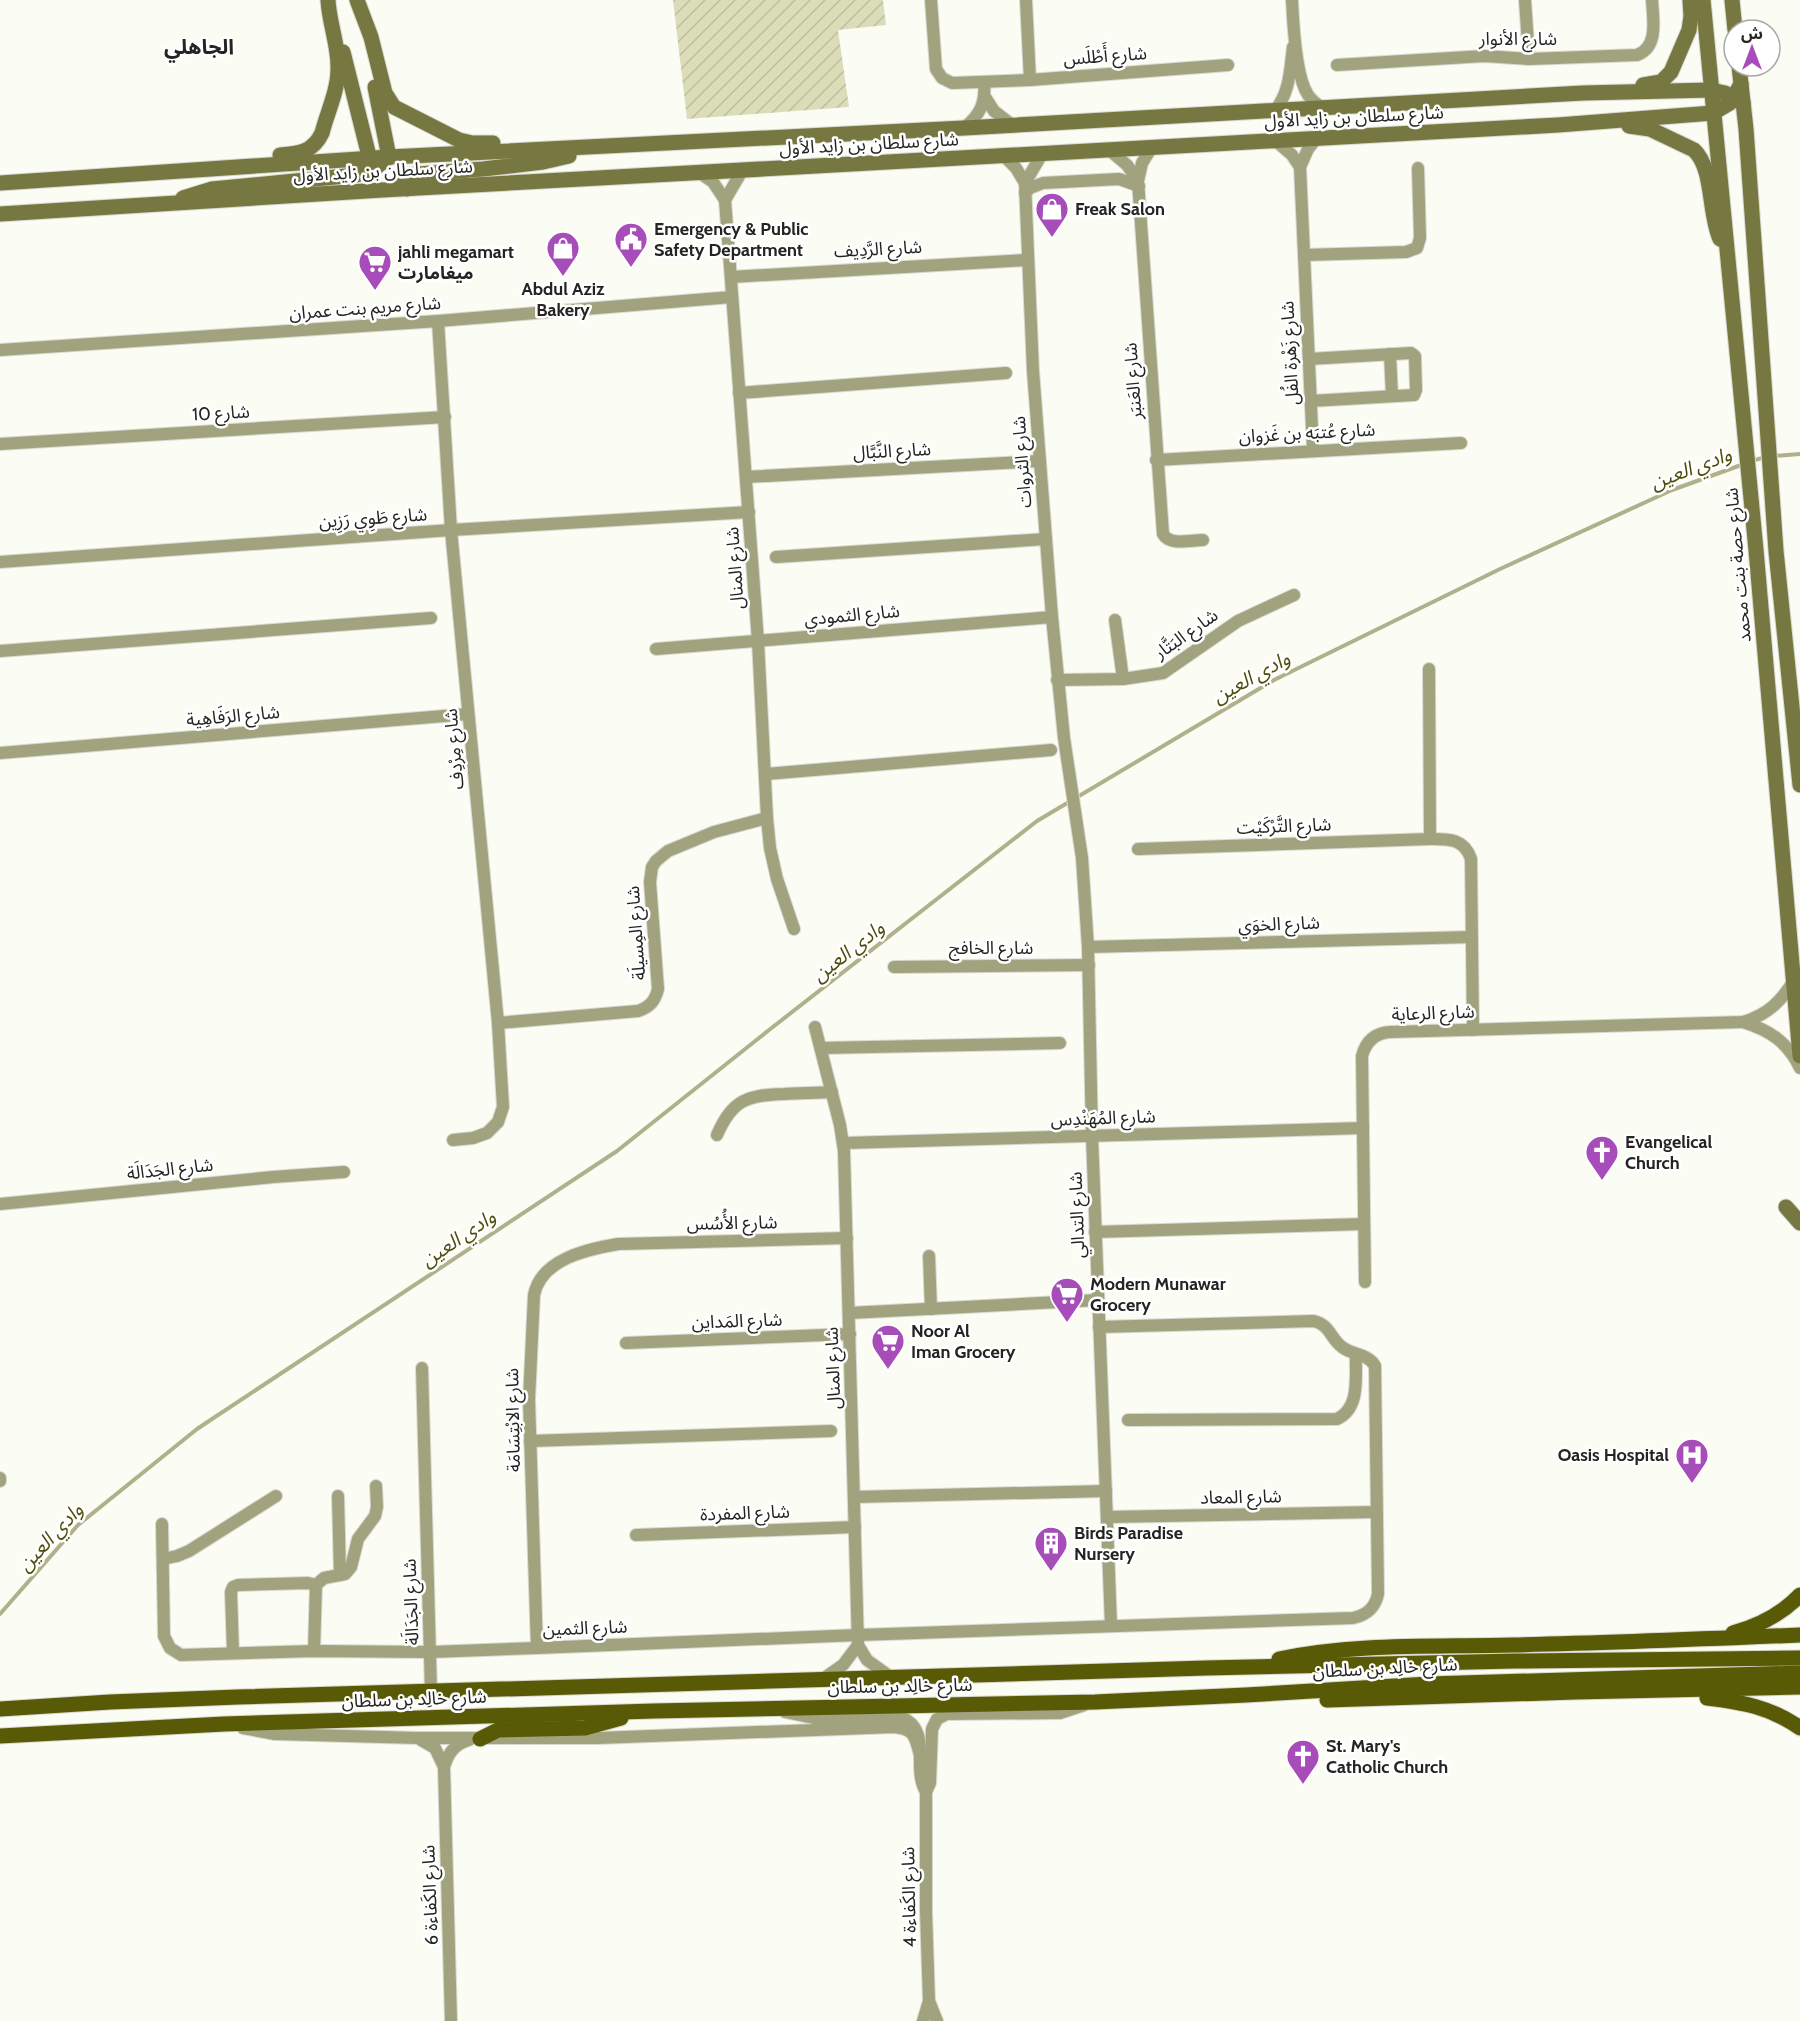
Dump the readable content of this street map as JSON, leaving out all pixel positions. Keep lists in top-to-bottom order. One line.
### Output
{"streets":{"main road":["شارع سلطان بن زايد الأول","شارع حصة بنت محمد","شارع خالِد بن سلطان"],"street":["شارع الأنوار","شارع أَطْلَس","شارع الرَّدِيف","شارع مريم بنت عمران","شارع زَهْرة الفُل","شارع العَنبَر","شارع 10","شارع عُتبَه بن غَزوان","شارع النَّبَّال","شارع الثروات","شارع طَوِي رَزِين","شارع المنال","شارع الثمودي","شارع البَتَّار","شارع الرَفَاهِية","شارع مِرْدِف","شارع التَّرْكَيْت","شارع الخوَي","شارع المِسيلَة","شارع الخافج","شارع الرعاية","شارع المُهَنْدِس","شارع الجَدَالَة","شارع التدالي","شارع الأُسُس","شارع المَداين","شارع الابْتِسَامَة","شارع المعاد","شارع المفردة","شارع الثمين","شارع الكَفاءة 6","شارع الكَفاءة 4"]},"crossings":[["شارع سلطان بن زايد الأول","شارع العَنبَر"],["شارع سلطان بن زايد الأول","شارع حصة بنت محمد"],["شارع الرَّدِيف","شارع الثروات"],["شارع الرَّدِيف","شارع المنال"],["شارع مريم بنت عمران","شارع المنال"],["شارع مريم بنت عمران","شارع مِرْدِف"],["شارع زَهْرة الفُل","شارع عُتبَه بن غَزوان"],["شارع العَنبَر","شارع عُتبَه بن غَزوان"],["شارع 10","شارع مِرْدِف"],["شارع النَّبَّال","شارع الثروات"],["شارع النَّبَّال","شارع المنال"],["شارع الثروات","شارع الثمودي"],["شارع الثروات","شارع البَتَّار"],["شارع الثروات","شارع التدالي"],["شارع طَوِي رَزِين","شارع المنال"],["شارع طَوِي رَزِين","شارع مِرْدِف"],["شارع حصة بنت محمد","شارع الرعاية"],["شارع المنال","شارع الثمودي"],["شارع المنال","شارع المِسيلَة"],["شارع المنال","شارع المُهَنْدِس"],["شارع المنال","شارع الأُسُس"],["شارع المنال","شارع المَداين"],["شارع المنال","شارع المفردة"],["شارع المنال","شارع الثمين"],["شارع الرَفَاهِية","شارع مِرْدِف"],["شارع مِرْدِف","شارع المِسيلَة"],["شارع التَّرْكَيْت","شارع الخوَي"],["شارع التَّرْكَيْت","شارع الرعاية"],["شارع الخوَي","شارع التدالي"],["شارع الخافج","شارع التدالي"],["شارع الرعاية","شارع المُهَنْدِس"],["شارع المُهَنْدِس","شارع التدالي"],["شارع الجَدَالَة","شارع الثمين"],["شارع الجَدَالَة","شارع خالِد بن سلطان"],["شارع التدالي","شارع المعاد"],["شارع التدالي","شارع الثمين"],["شارع الأُسُس","شارع الابْتِسَامَة"],["شارع الابْتِسَامَة","شارع الثمين"],["شارع المعاد","شارع الثمين"],["شارع خالِد بن سلطان","شارع الكَفاءة 4"]],"districts":["الجاهلي"],"water":["وادي العين"],"places":{"shop":["Freak Salon","Abdul Aziz Bakery"],"public building":["Emergency & Public Safety Department"],"supermarket":["jahli megamart ميغامارت","Modern Munawar Grocery","Noor Al Iman Grocery"],"church":["Evangelical Church","St. Mary's Catholic Church"],"hospital":["Oasis Hospital"],"building":["Birds Paradise Nursery"]},"north":"top"}
